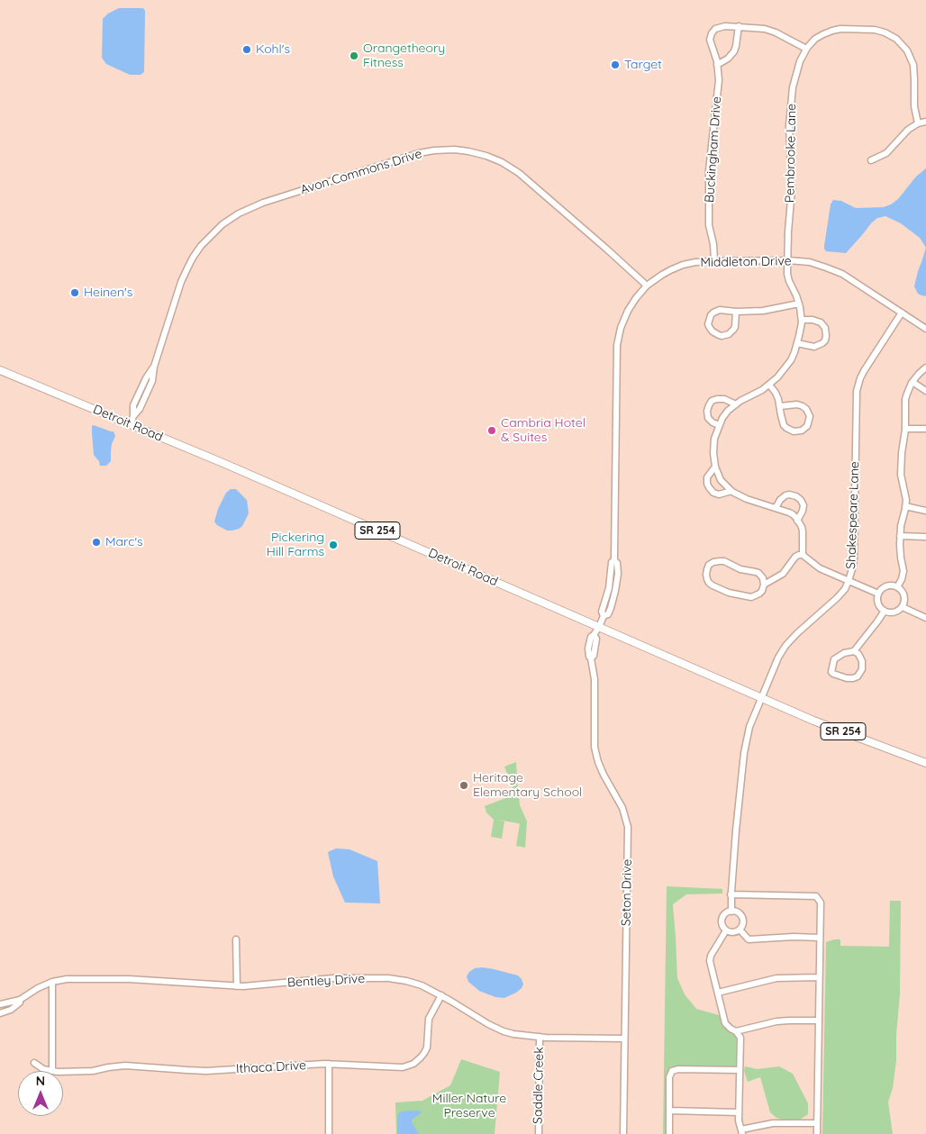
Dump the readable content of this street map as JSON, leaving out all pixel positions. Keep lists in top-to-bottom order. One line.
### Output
{"streets":{"main road":["Detroit Road","SR 254"],"street":["Buckingham Drive","Pembrooke Lane","Avon Commons Drive","Middleton Drive","Shakespeare Lane","Seton Drive","Bentley Drive","Ithaca Drive","Saddle Creek"]},"crossings":[["Buckingham Drive","Pembrooke Lane"],["Buckingham Drive","Middleton Drive"],["Pembrooke Lane","Middleton Drive"],["Avon Commons Drive","Middleton Drive"],["Avon Commons Drive","Detroit Road"],["Middleton Drive","Detroit Road"],["Middleton Drive","Shakespeare Lane"],["Middleton Drive","Seton Drive"],["Detroit Road","Shakespeare Lane"],["Detroit Road","Seton Drive"],["Seton Drive","Bentley Drive"],["Bentley Drive","Ithaca Drive"],["Bentley Drive","Saddle Creek"]],"parks":["Miller Nature Preserve"],"places":["Kohl's","Orangetheory Fitness","Target","Heinen's","Cambria Hotel & Suites","Marc's","Pickering Hill Farms","Heritage Elementary School"],"north":"top"}
